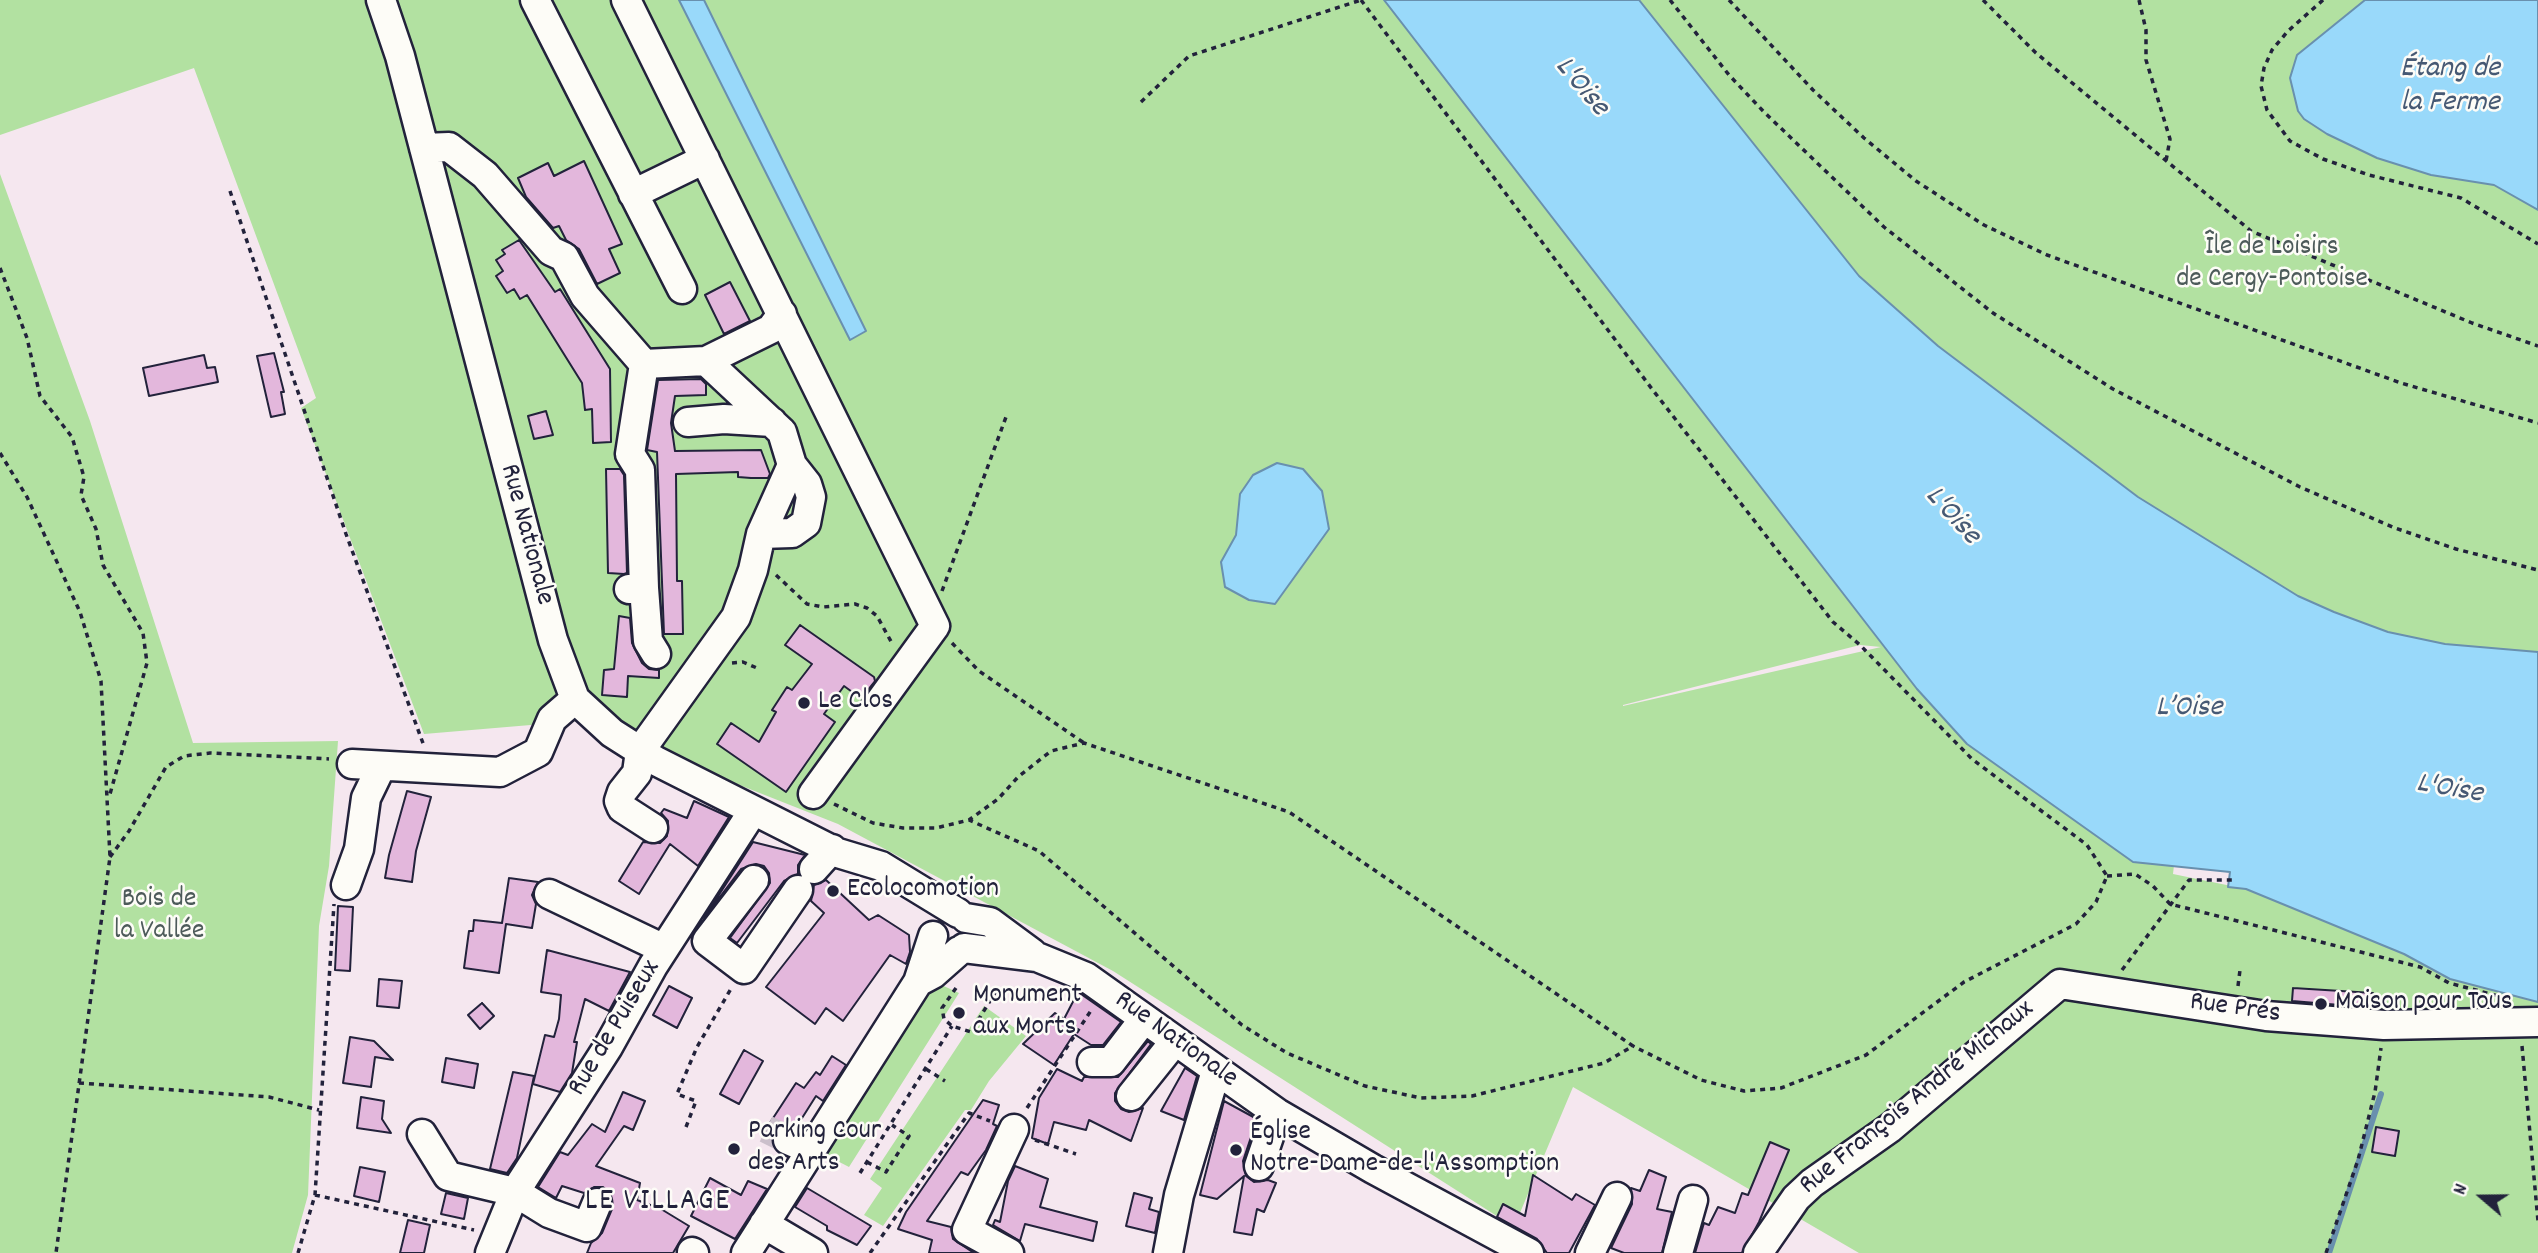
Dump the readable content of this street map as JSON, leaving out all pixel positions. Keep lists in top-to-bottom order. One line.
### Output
{"streets":{"street":["Rue Nationale","Rue Prés","Rue de Puiseux","Rue François André Michaux"]},"crossings":[["Rue Nationale","Rue de Puiseux"],["Rue Prés","Rue François André Michaux"]],"districts":["LE VILLAGE"],"water":["Étang de la Ferme","L'Oise","L’Oise"],"parks":["Île de Loisirs de Cergy-Pontoise","Bois de la Vallée"],"places":["Le Clos","Ecolocomotion","Maison pour Tous","Monument aux Morts","Parking Cour des Arts","Église Notre-Dame-de-l'Assomption"],"north":"left"}
